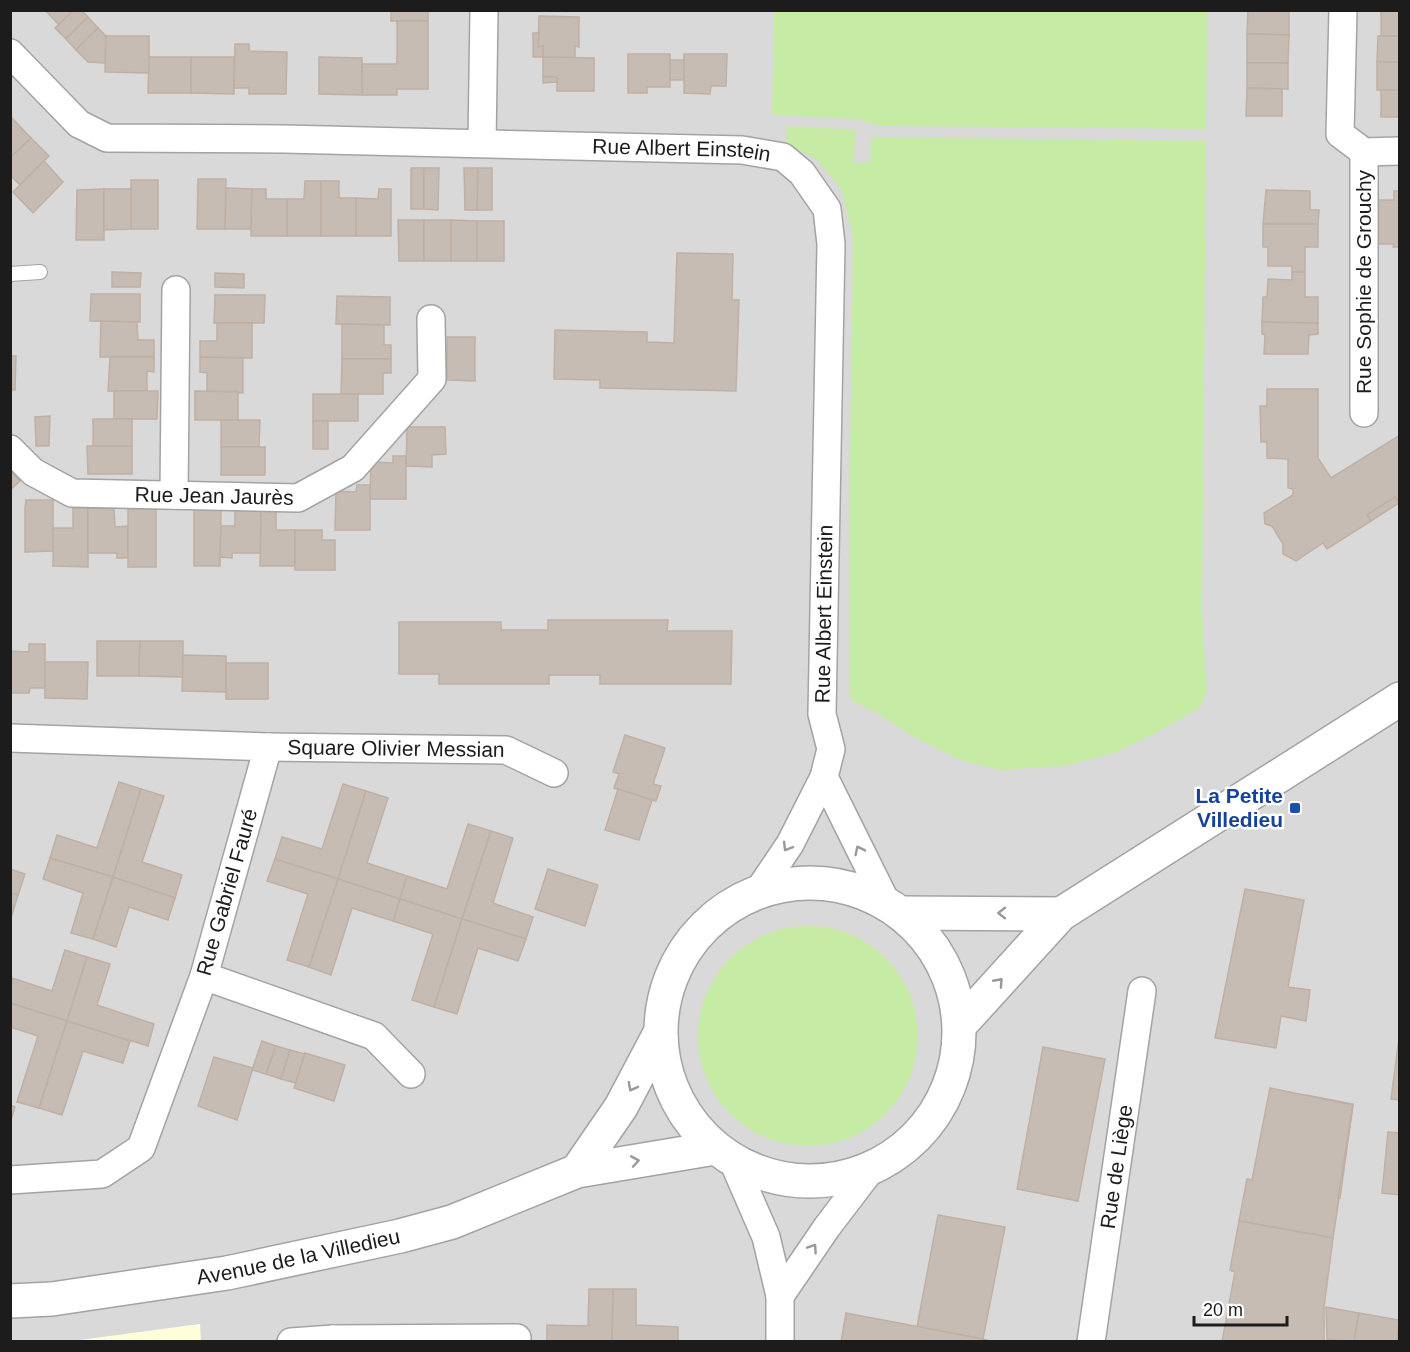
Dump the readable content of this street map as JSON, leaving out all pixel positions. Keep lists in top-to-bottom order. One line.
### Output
{"streets":{"street":["Rue Albert Einstein","Rue Sophie de Grouchy","Rue Jean Jaurès","Square Olivier Messian","Rue Gabriel Fauré","Rue de Liège","Avenue de la Villedieu"]},"crossings":[["Square Olivier Messian","Rue Gabriel Fauré"]],"places":{"transit":["La Petite Villedieu"]},"scale_bar":"20 m"}
